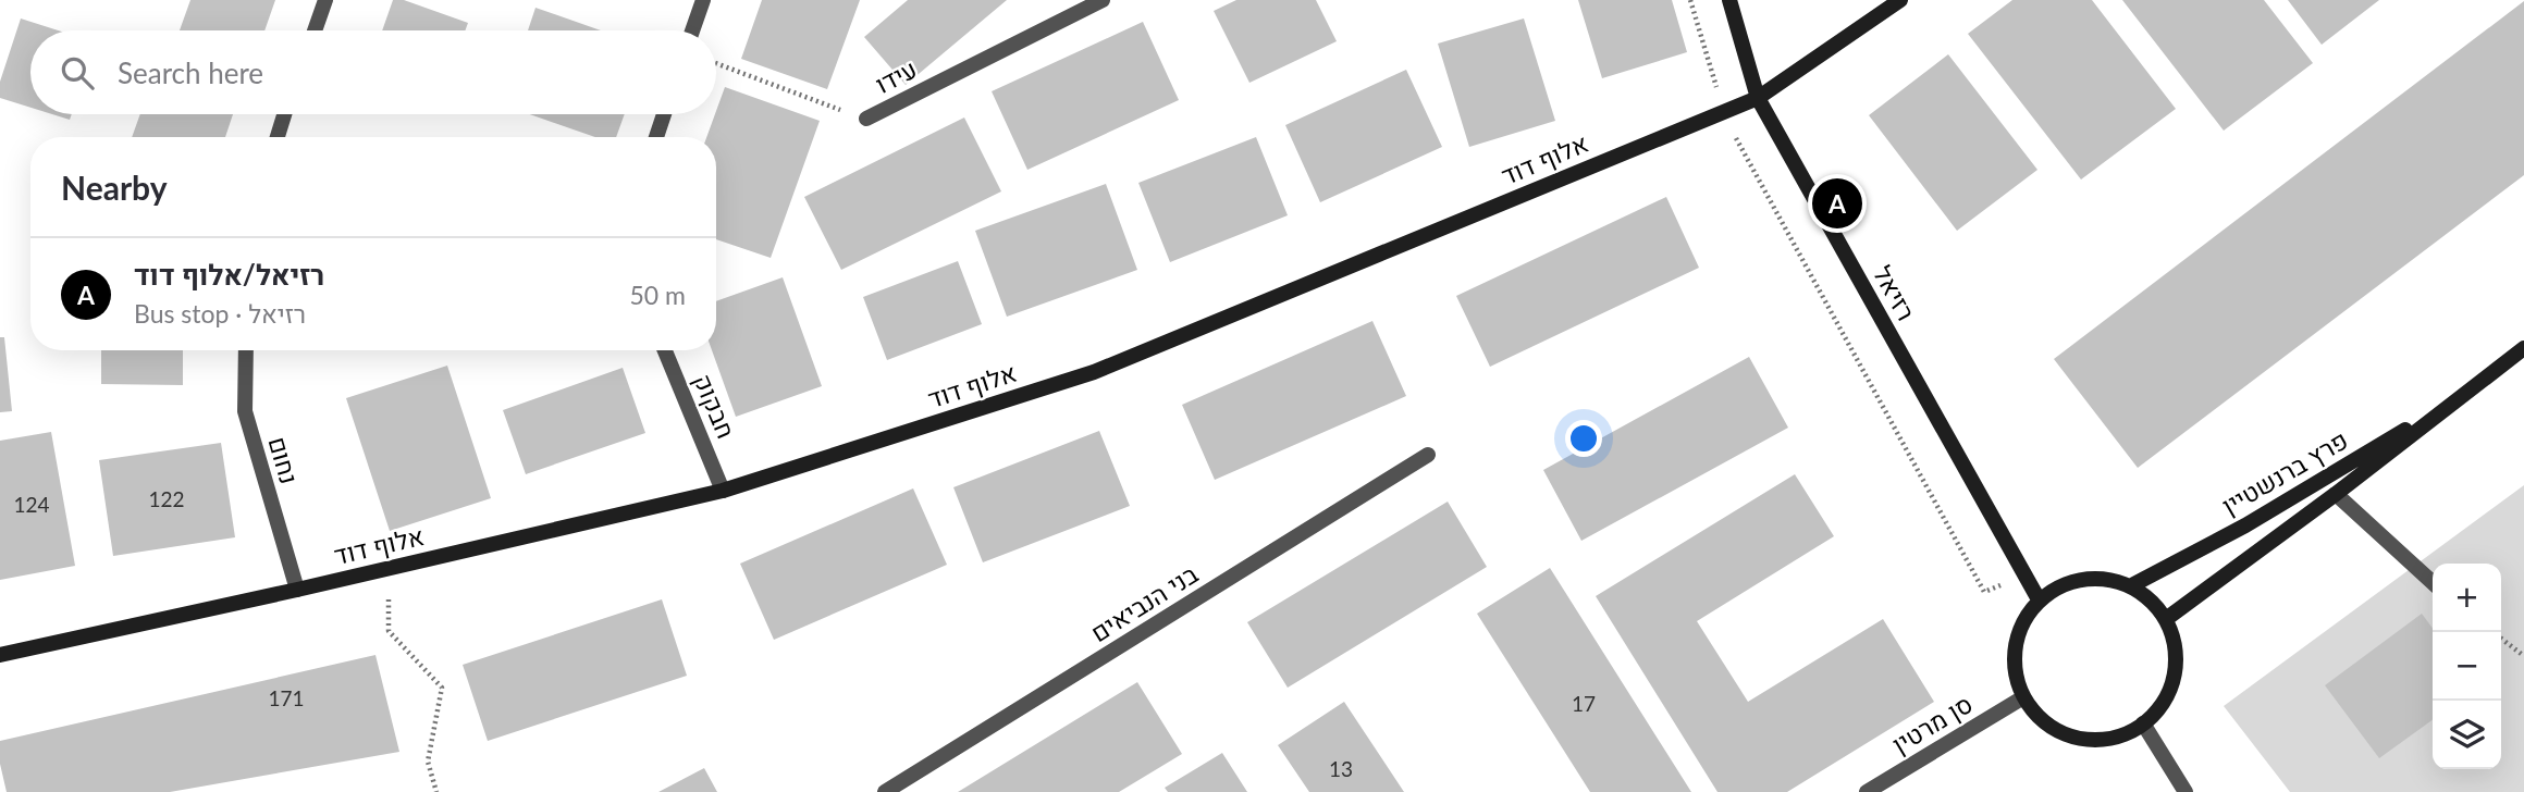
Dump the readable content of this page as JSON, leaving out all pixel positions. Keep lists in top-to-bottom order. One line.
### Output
{"streets":{"street":["עידו","אלוף דוד","רזיאל","חבקוק","נחום","פרץ ברנשטיין","בני הנביאים","סן מרטין"]},"crossings":[["אלוף דוד","רזיאל"],["אלוף דוד","חבקוק"],["אלוף דוד","נחום"],["רזיאל","פרץ ברנשטיין"],["רזיאל","סן מרטין"],["פרץ ברנשטיין","סן מרטין"]],"house_numbers":["122","124","171","17","13"],"page":{"search":"Search here","heading":"Nearby","pins":"A","list":[{"mark":"A","name":"רזיאל/אלוף דוד","note":"Bus stop · רזיאל","value":"50 m"}],"map_buttons":["+","−"]}}
